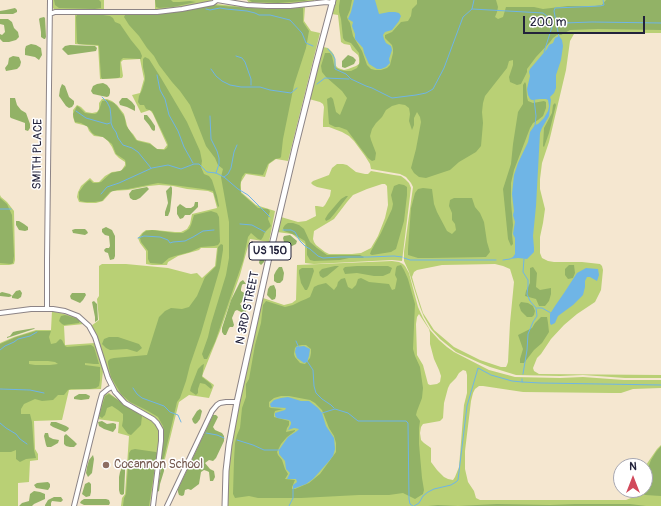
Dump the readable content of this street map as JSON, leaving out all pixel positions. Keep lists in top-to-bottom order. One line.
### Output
{"streets":{"main road":["US 150","N 3RD STREET"],"street":["SMITH PLACE"]},"places":["Cocannon School"],"scale_bar":"200 m","north":"top"}
